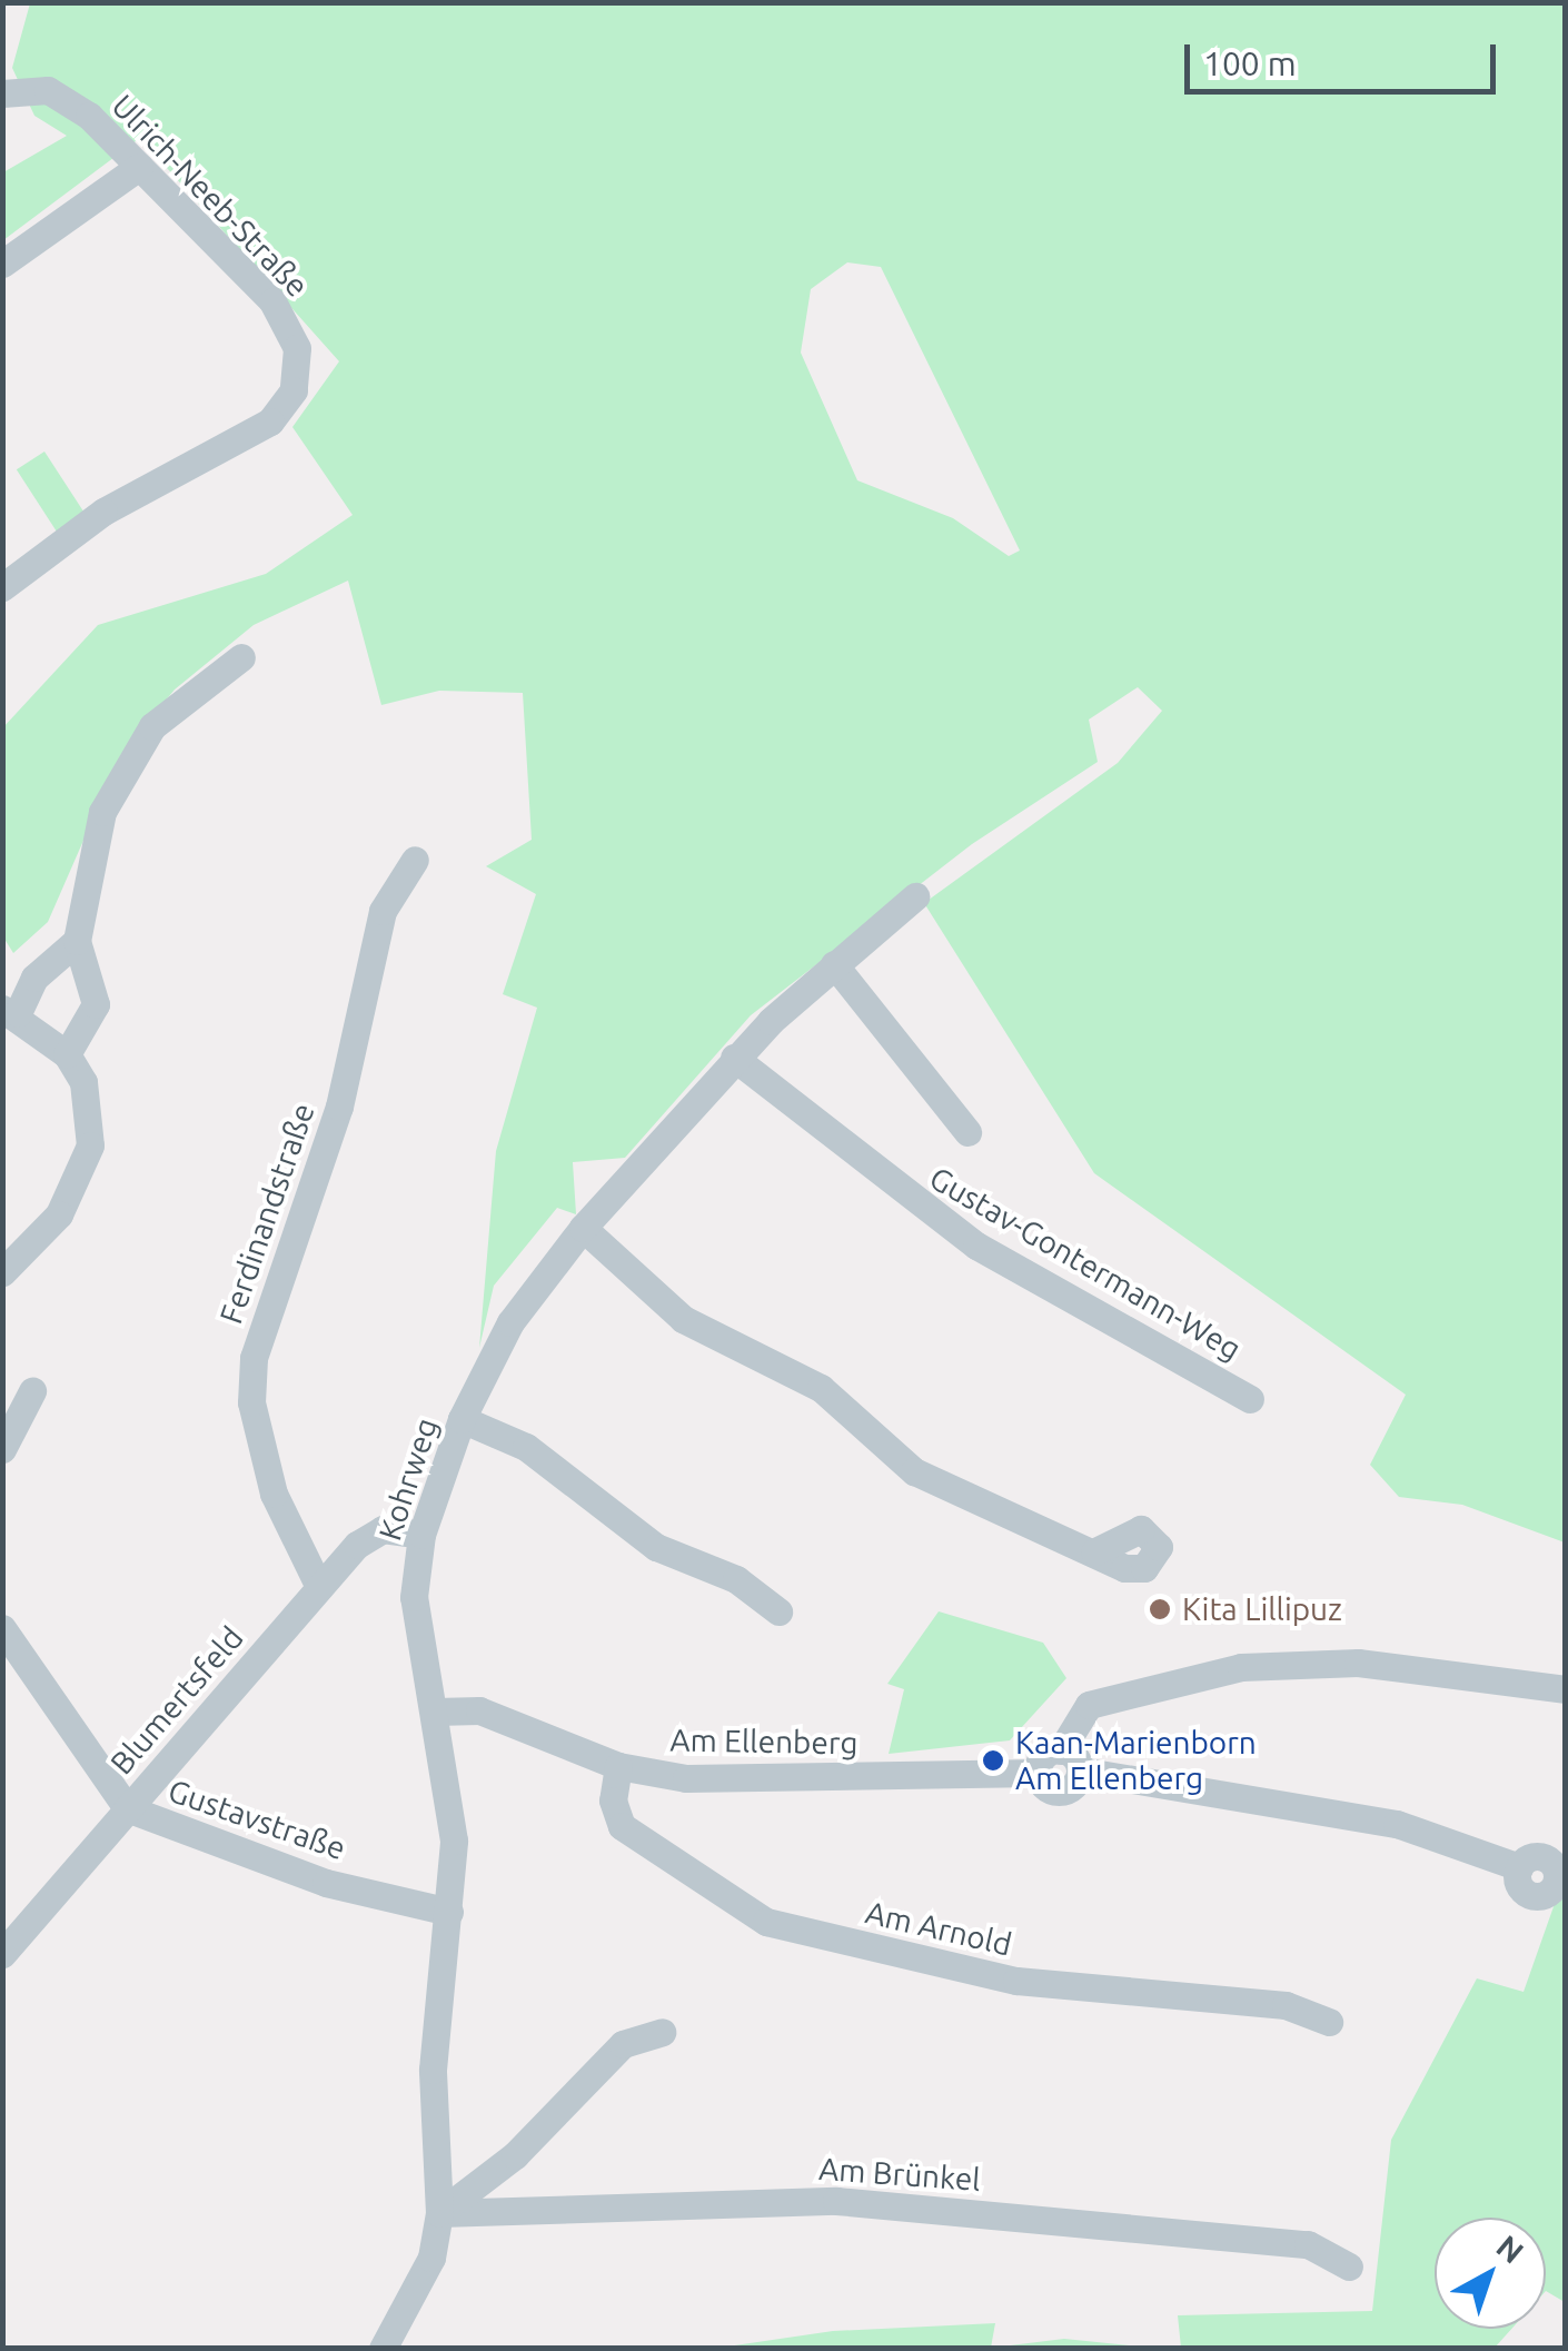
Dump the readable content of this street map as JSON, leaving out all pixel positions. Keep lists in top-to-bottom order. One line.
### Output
{"streets":{"street":["Ulrich-Neeb-Straße","Ferdinandstraße","Gustav-Gontermann-Weg","Kohrweg","Blumertsfeld","Am Ellenberg","Gustavstraße","Am Arnold","Am Brünkel"]},"crossings":[["Ferdinandstraße","Blumertsfeld"],["Gustav-Gontermann-Weg","Kohrweg"],["Kohrweg","Blumertsfeld"],["Kohrweg","Am Ellenberg"],["Kohrweg","Gustavstraße"],["Kohrweg","Am Brünkel"],["Blumertsfeld","Gustavstraße"],["Am Ellenberg","Am Arnold"]],"places":["Kita Lillipuz","Kaan-Marienborn Am Ellenberg"],"scale_bar":"100 m","north":"top right"}
